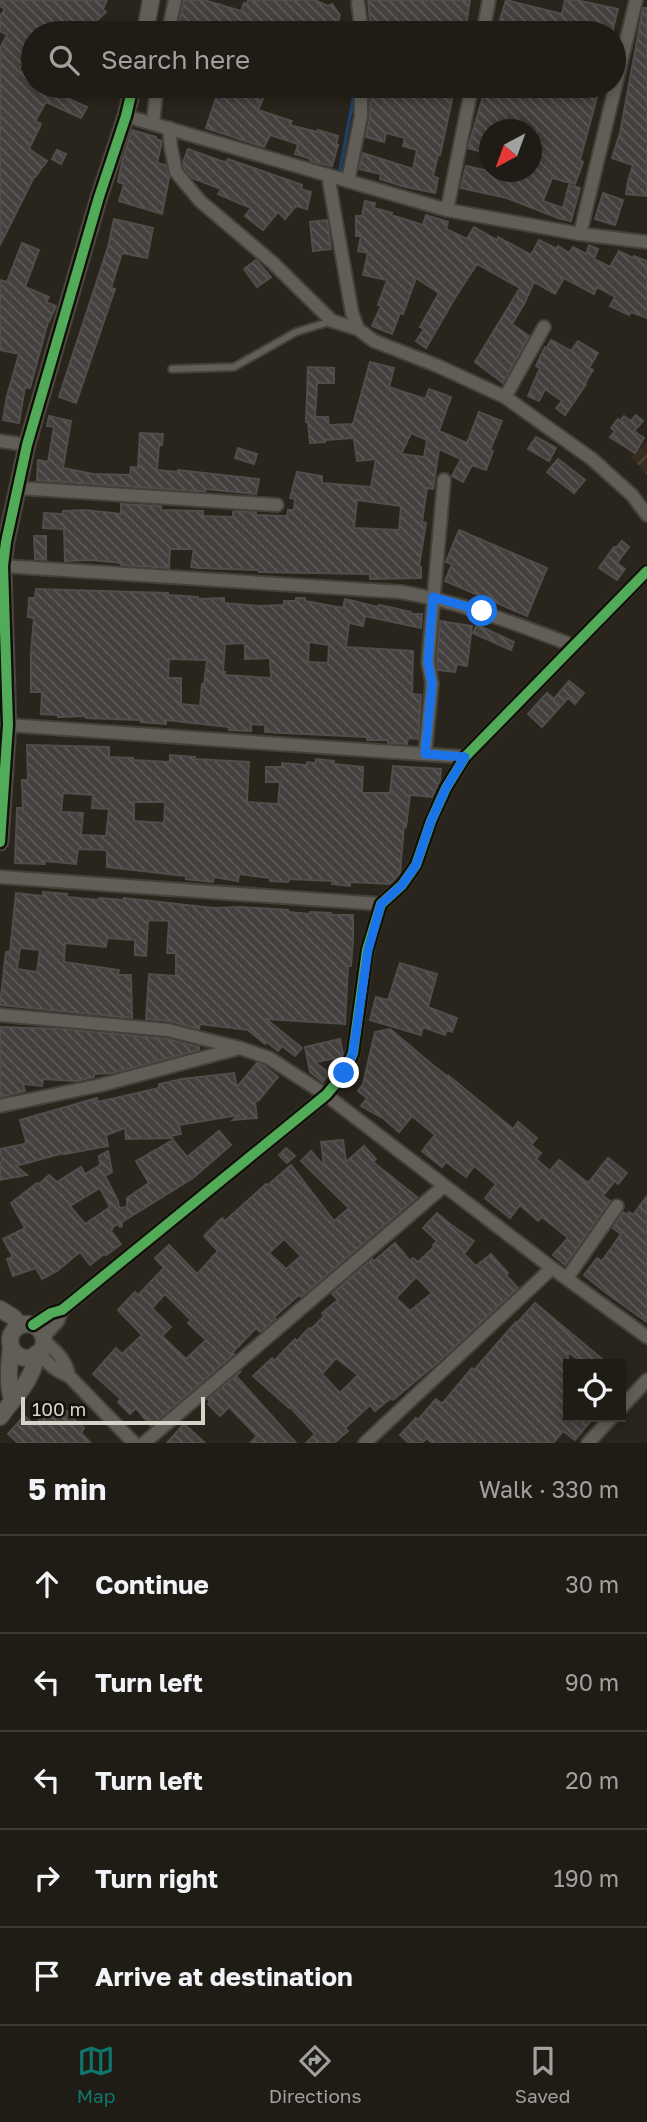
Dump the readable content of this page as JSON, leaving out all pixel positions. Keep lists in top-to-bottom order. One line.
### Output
{"scale_bar":"100 m","north":"bottom left","page":{"search":"Search here","scale":"100 m","heading":["5 min","Walk · 330 m"],"list":[["Continue","30 m"],["Turn left","90 m"],["Turn left","20 m"],["Turn right","190 m"],"Arrive at destination"],"nav":["Map","Directions","Saved"]}}
